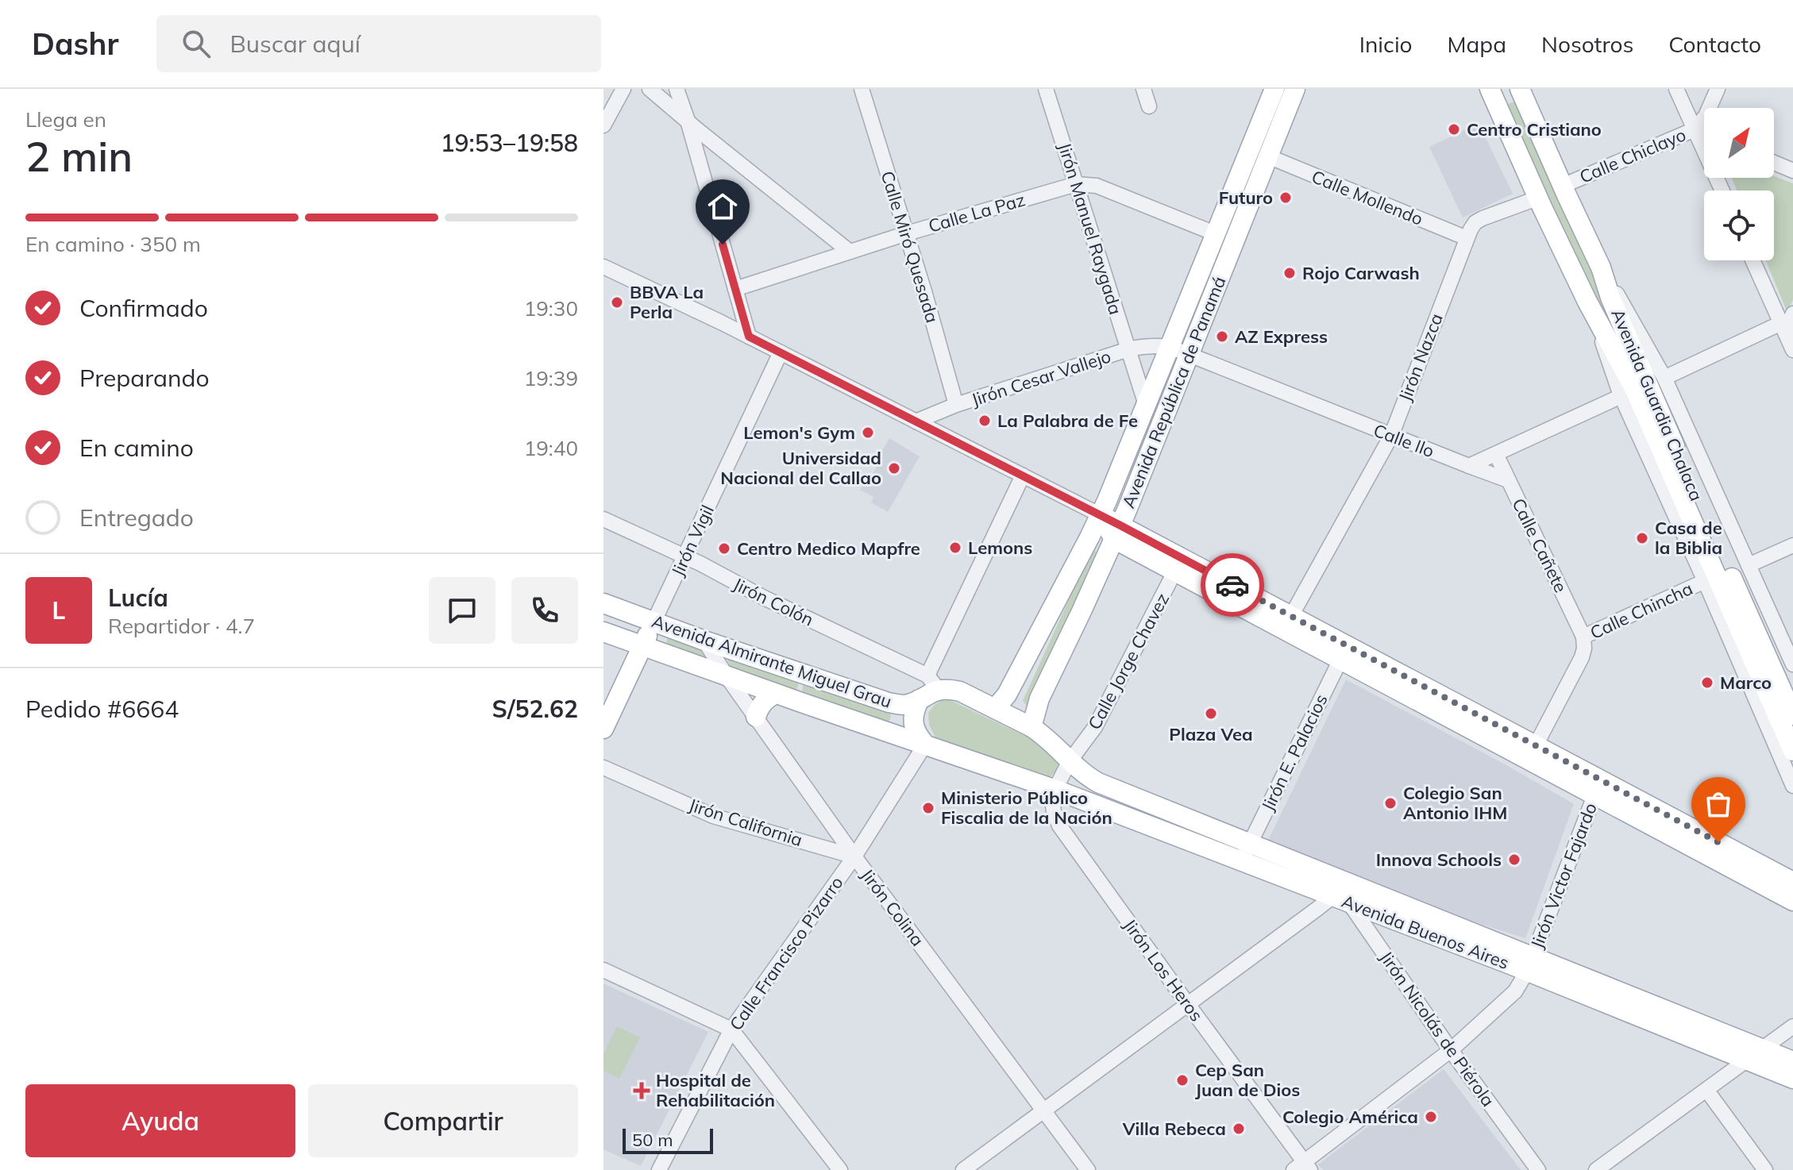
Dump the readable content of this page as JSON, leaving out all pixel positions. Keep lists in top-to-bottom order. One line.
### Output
{"streets":{"main road":["Avenida República de Panamá","Avenida Guardia Chalaca","Jirón Vigil","Avenida Almirante Miguel Grau","Avenida Buenos Aires"],"street":["Calle Chiclayo","Calle Mollendo","Calle La Paz","Jirón Manuel Raygada","Calle Miró Quesada","Jirón Nazca","Jirón Cesar Vallejo","Calle Ilo","Calle Cañete","Jirón Colón","Calle Chincha","Calle Jorge Chavez","Jirón E. Palacios","Jirón California","Jirón Victor Fajardo","Jirón Colina","Calle Francisco Pizarro","Jirón Los Heros","Jirón Nicolás de Piérola"]},"crossings":[["Calle Chiclayo","Avenida Guardia Chalaca"],["Calle Mollendo","Jirón Nazca"],["Calle Mollendo","Avenida República de Panamá"],["Calle La Paz","Jirón Manuel Raygada"],["Calle La Paz","Calle Miró Quesada"],["Calle La Paz","Avenida República de Panamá"],["Jirón Manuel Raygada","Jirón Cesar Vallejo"],["Jirón Manuel Raygada","Avenida República de Panamá"],["Calle Miró Quesada","Jirón Cesar Vallejo"],["Jirón Nazca","Avenida Guardia Chalaca"],["Jirón Nazca","Calle Ilo"],["Jirón Cesar Vallejo","Avenida República de Panamá"],["Jirón Cesar Vallejo","Calle Ilo"],["Avenida República de Panamá","Calle Ilo"],["Avenida Guardia Chalaca","Calle Chincha"],["Calle Ilo","Calle Cañete"],["Jirón Vigil","Jirón Colón"],["Jirón Vigil","Avenida Almirante Miguel Grau"],["Calle Cañete","Calle Chincha"],["Jirón Colón","Avenida Almirante Miguel Grau"],["Avenida Almirante Miguel Grau","Jirón Colina"],["Avenida Almirante Miguel Grau","Avenida Buenos Aires"],["Avenida Almirante Miguel Grau","Calle Francisco Pizarro"],["Avenida Almirante Miguel Grau","Jirón Los Heros"],["Calle Jorge Chavez","Avenida Buenos Aires"],["Calle Jorge Chavez","Jirón Los Heros"],["Jirón E. Palacios","Avenida Buenos Aires"],["Jirón California","Jirón Colina"],["Jirón California","Calle Francisco Pizarro"],["Jirón Victor Fajardo","Avenida Buenos Aires"],["Jirón Victor Fajardo","Jirón Los Heros"],["Jirón Victor Fajardo","Jirón Nicolás de Piérola"],["Jirón Colina","Calle Francisco Pizarro"],["Avenida Buenos Aires","Jirón Los Heros"],["Avenida Buenos Aires","Jirón Nicolás de Piérola"]],"places":{"other":["Centro Cristiano","Futuro","Rojo Carwash","BBVA La Perla","AZ Express","La Palabra de Fe","Lemon's Gym","Universidad Nacional del Callao","Casa de la Biblia","Lemons","Centro Medico Mapfre","Marco","Plaza Vea","Colegio San Antonio IHM","Ministerio Público Fiscalia de la Nación","Innova Schools","Cep San Juan de Dios","Colegio América","Villa Rebeca"],"health":["Hospital de Rehabilitación"]},"scale_bar":"50 m","north":"top right","page":{"header":"Dashr","search":"Buscar aquí","nav":["Inicio","Mapa","Nosotros","Contacto"],"heading":["2 min","Llega en","19:53–19:58"],"panel":["Lucía","Repartidor · 4.7","Pedido #6664","S/52.62"],"bar":"En camino · 350 m","list":[["Confirmado","19:30"],["Preparando","19:39"],["En camino","19:40"],"Entregado"],"round":"L","buttons":["Ayuda","Compartir"],"scale":"50 m"}}
